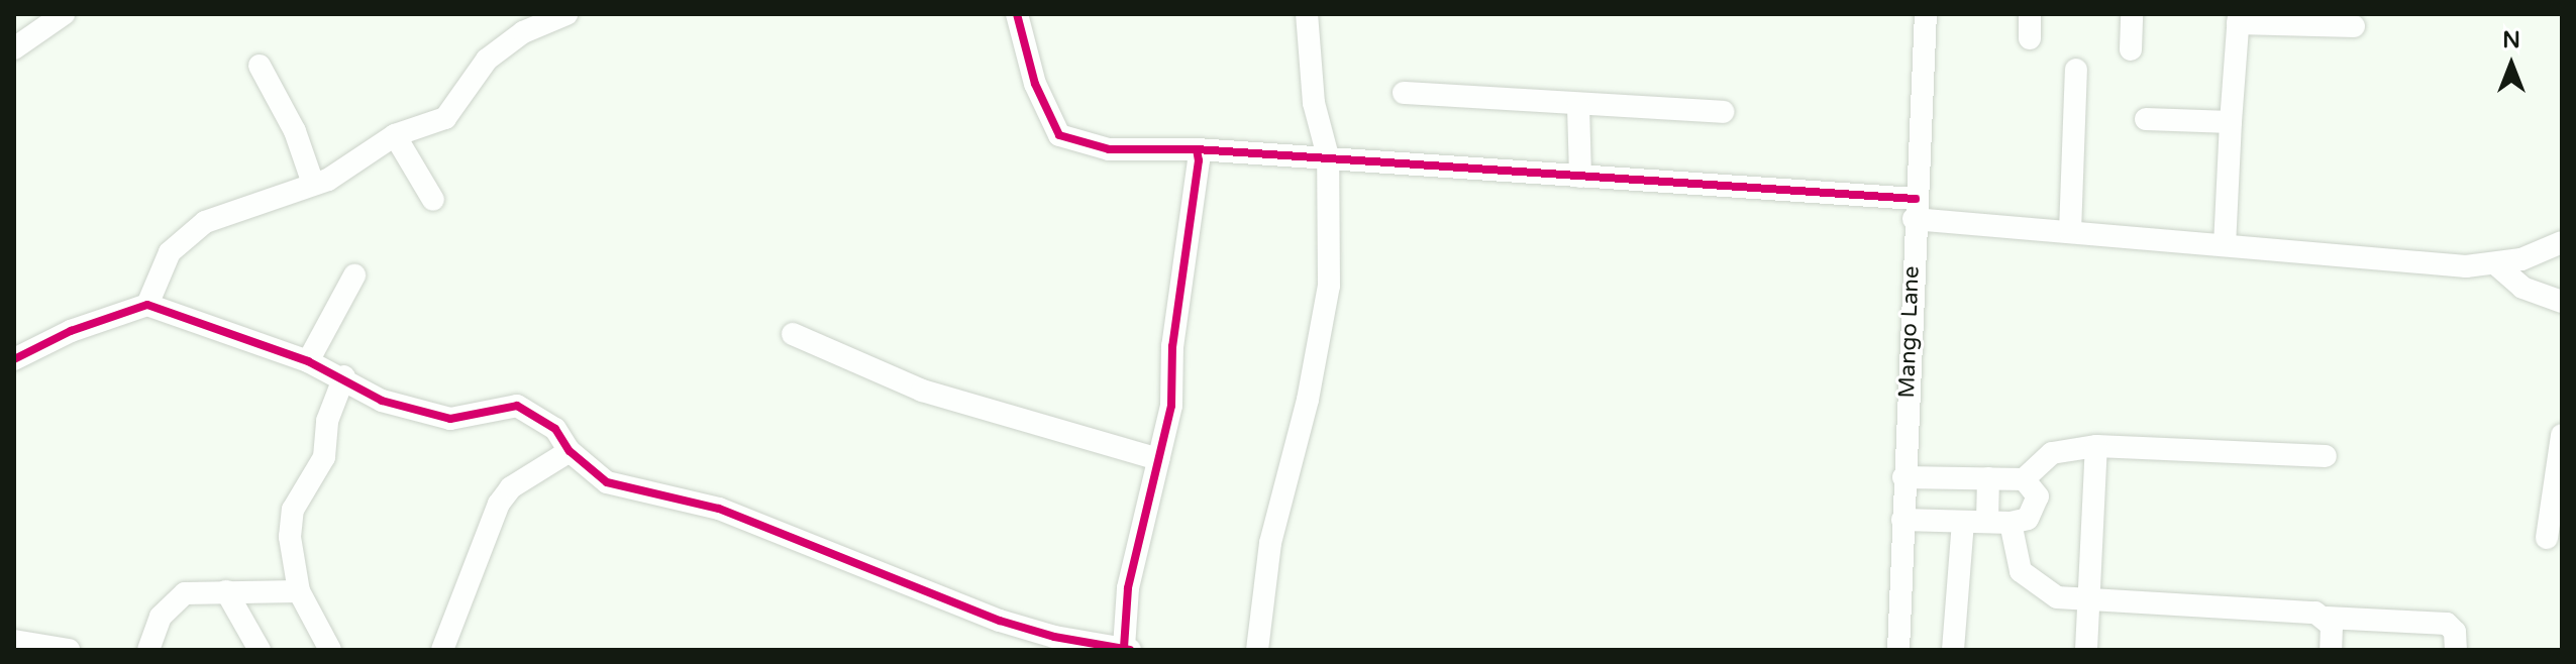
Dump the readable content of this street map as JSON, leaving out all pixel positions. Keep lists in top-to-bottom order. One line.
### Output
{"streets":{"street":["Mango Lane"]},"north":"top"}
